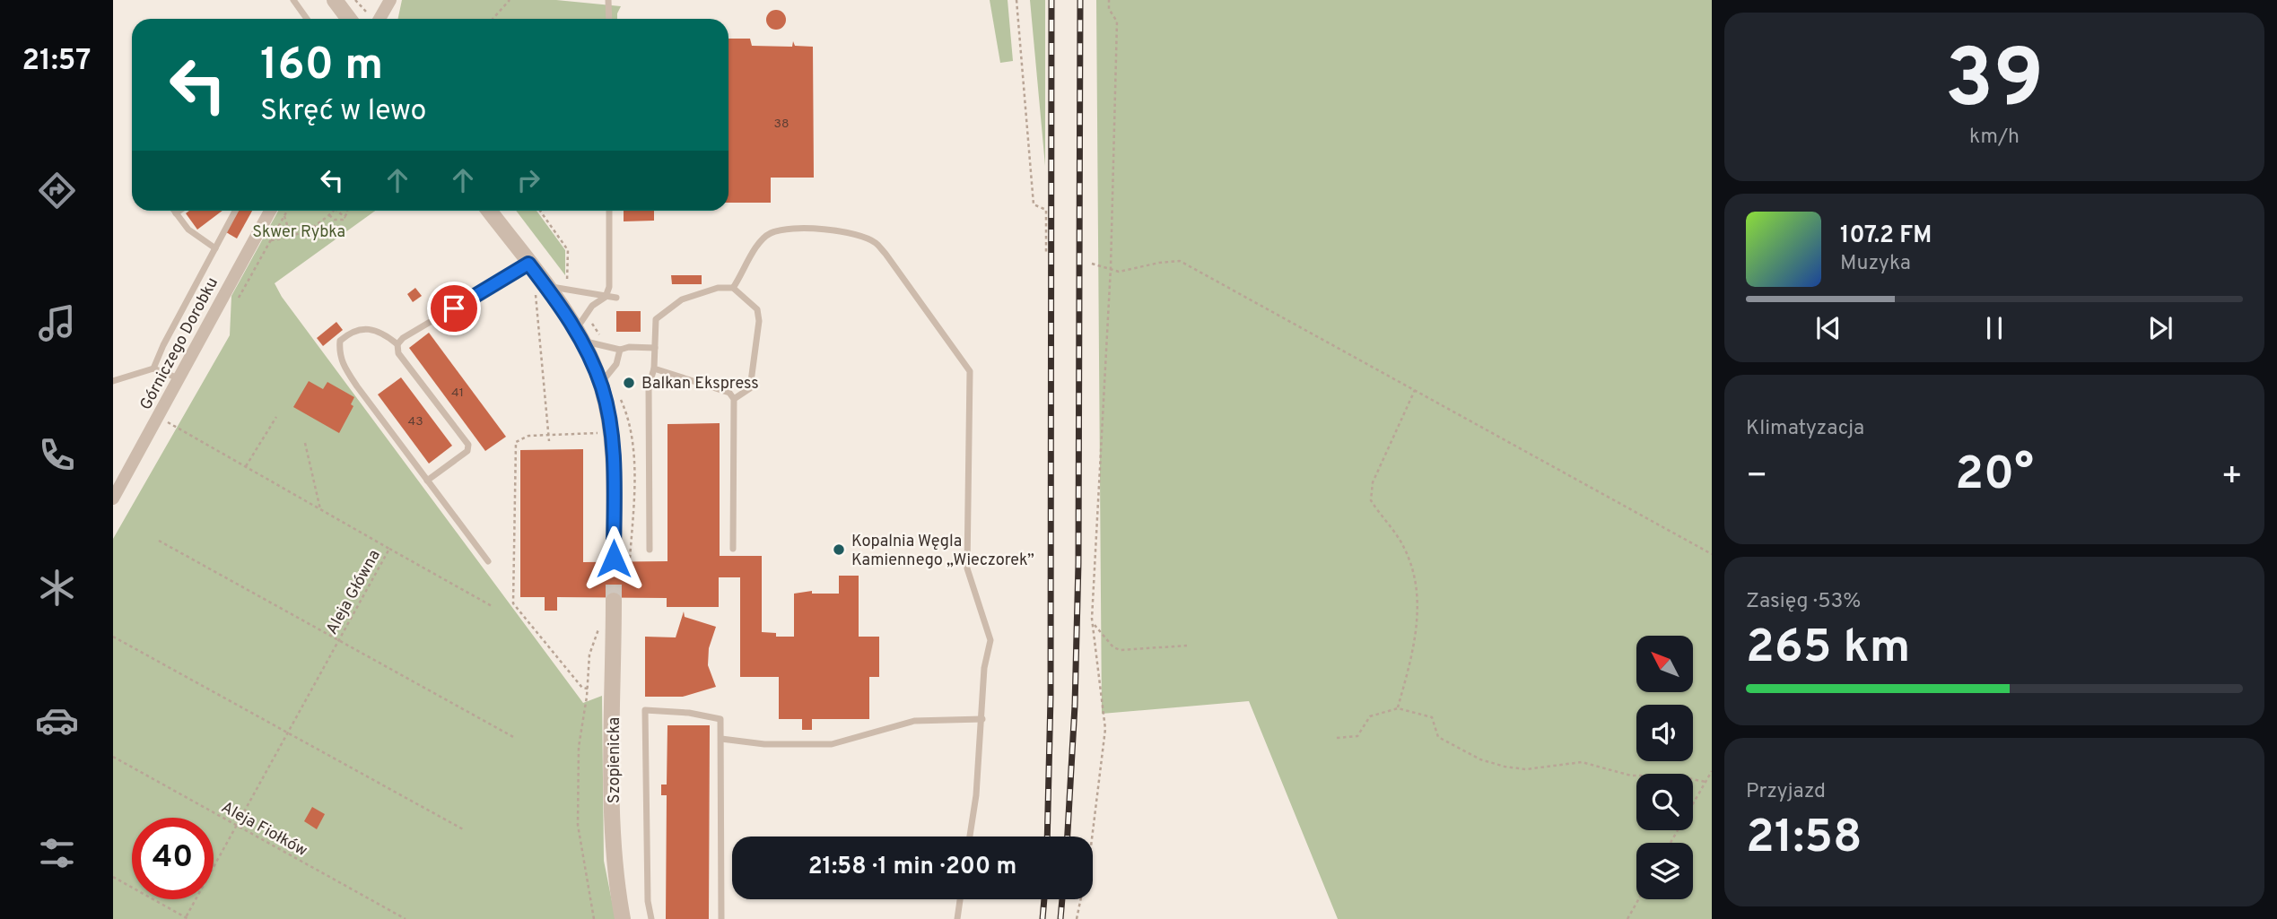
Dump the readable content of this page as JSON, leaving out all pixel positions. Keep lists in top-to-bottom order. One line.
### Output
{"streets":{"street":["Górniczego Dorobku","Szopienicka"],"path":["Aleja Główna","Aleja Fiołków"]},"crossings":[["Aleja Główna","Aleja Fiołków"]],"parks":["Skwer Rybka"],"places":["Balkan Ekspress","Kopalnia Węgla Kamiennego „Wieczorek”"],"house_numbers":["38","41","43"],"north":"top left","page":{"tabs":"21:57","tile":[["39","km/h"],"Klimatyzacja",["Zasięg · 53%","265 km"],["Przyjazd","21:58"]],"turn":["160 m","Skręć w lewo"],"song":["107.2 FM","Muzyka"],"heat":["−","20°","+"],"limit":"40","trip":"21:58 · 1 min · 200 m"}}
